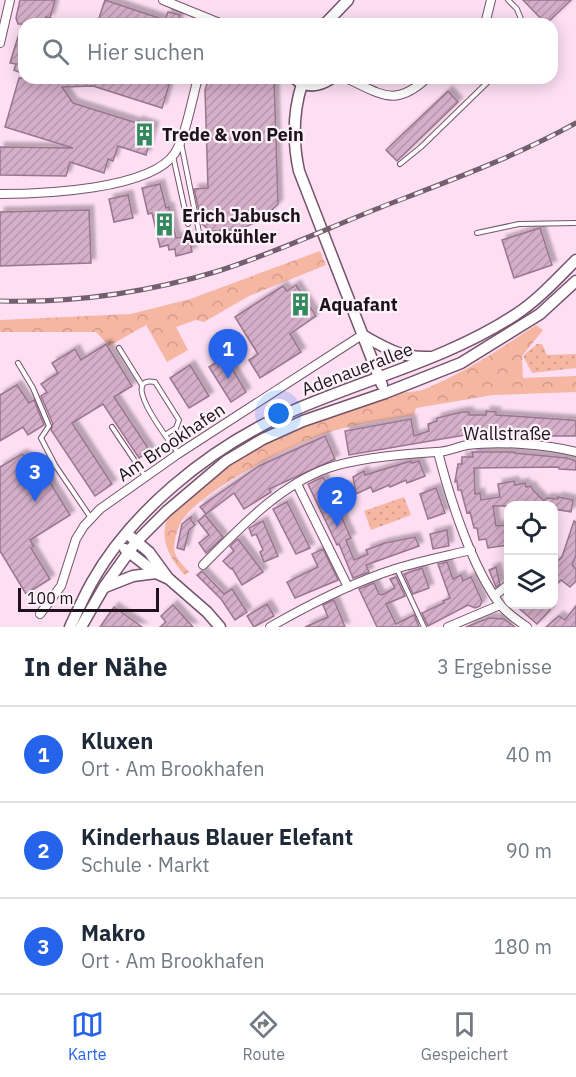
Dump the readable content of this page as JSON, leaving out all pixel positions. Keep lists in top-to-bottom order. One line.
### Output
{"streets":{"main road":["Adenauerallee"],"street":["Wallstraße","Am Brookhafen"]},"places":{"building":["Trede & von Pein","Erich Jabusch Autokühler","Aquafant"]},"scale_bar":"100 m","page":{"search":"Hier suchen","pins":["1","3","2"],"scale":"100 m","heading":["In der Nähe","3 Ergebnisse"],"list":[{"mark":"1","name":"Kluxen","note":"Ort · Am Brookhafen","value":"40 m"},{"mark":"2","name":"Kinderhaus Blauer Elefant","note":"Schule · Markt","value":"90 m"},{"mark":"3","name":"Makro","note":"Ort · Am Brookhafen","value":"180 m"}],"nav":["Karte","Route","Gespeichert"]}}
